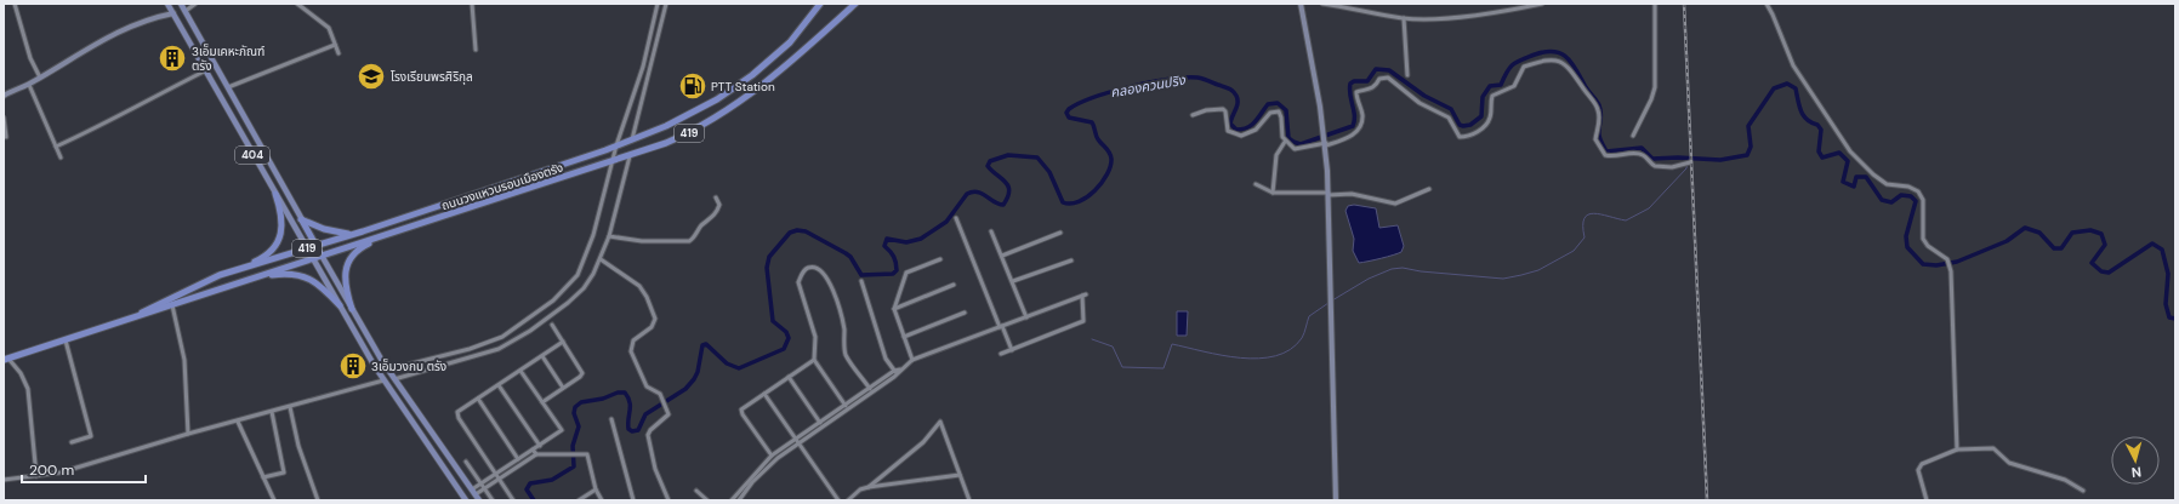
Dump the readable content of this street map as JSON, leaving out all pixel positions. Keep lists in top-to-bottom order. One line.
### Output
{"streets":{"highway":["419","404","ถนนวงแหวนรอบเมืองตรัง"]},"crossings":[["404","ถนนวงแหวนรอบเมืองตรัง"]],"water":["คลองควนปริง"],"places":{"building":["3เอ็มเคหะภัณฑ์ ตรัง","3เอ็มวงกบ ตรัง"],"school or university":["โรงเรียนพรศิริกุล"],"fuel station":["PTT Station"]},"scale_bar":"200 m","north":"bottom"}
